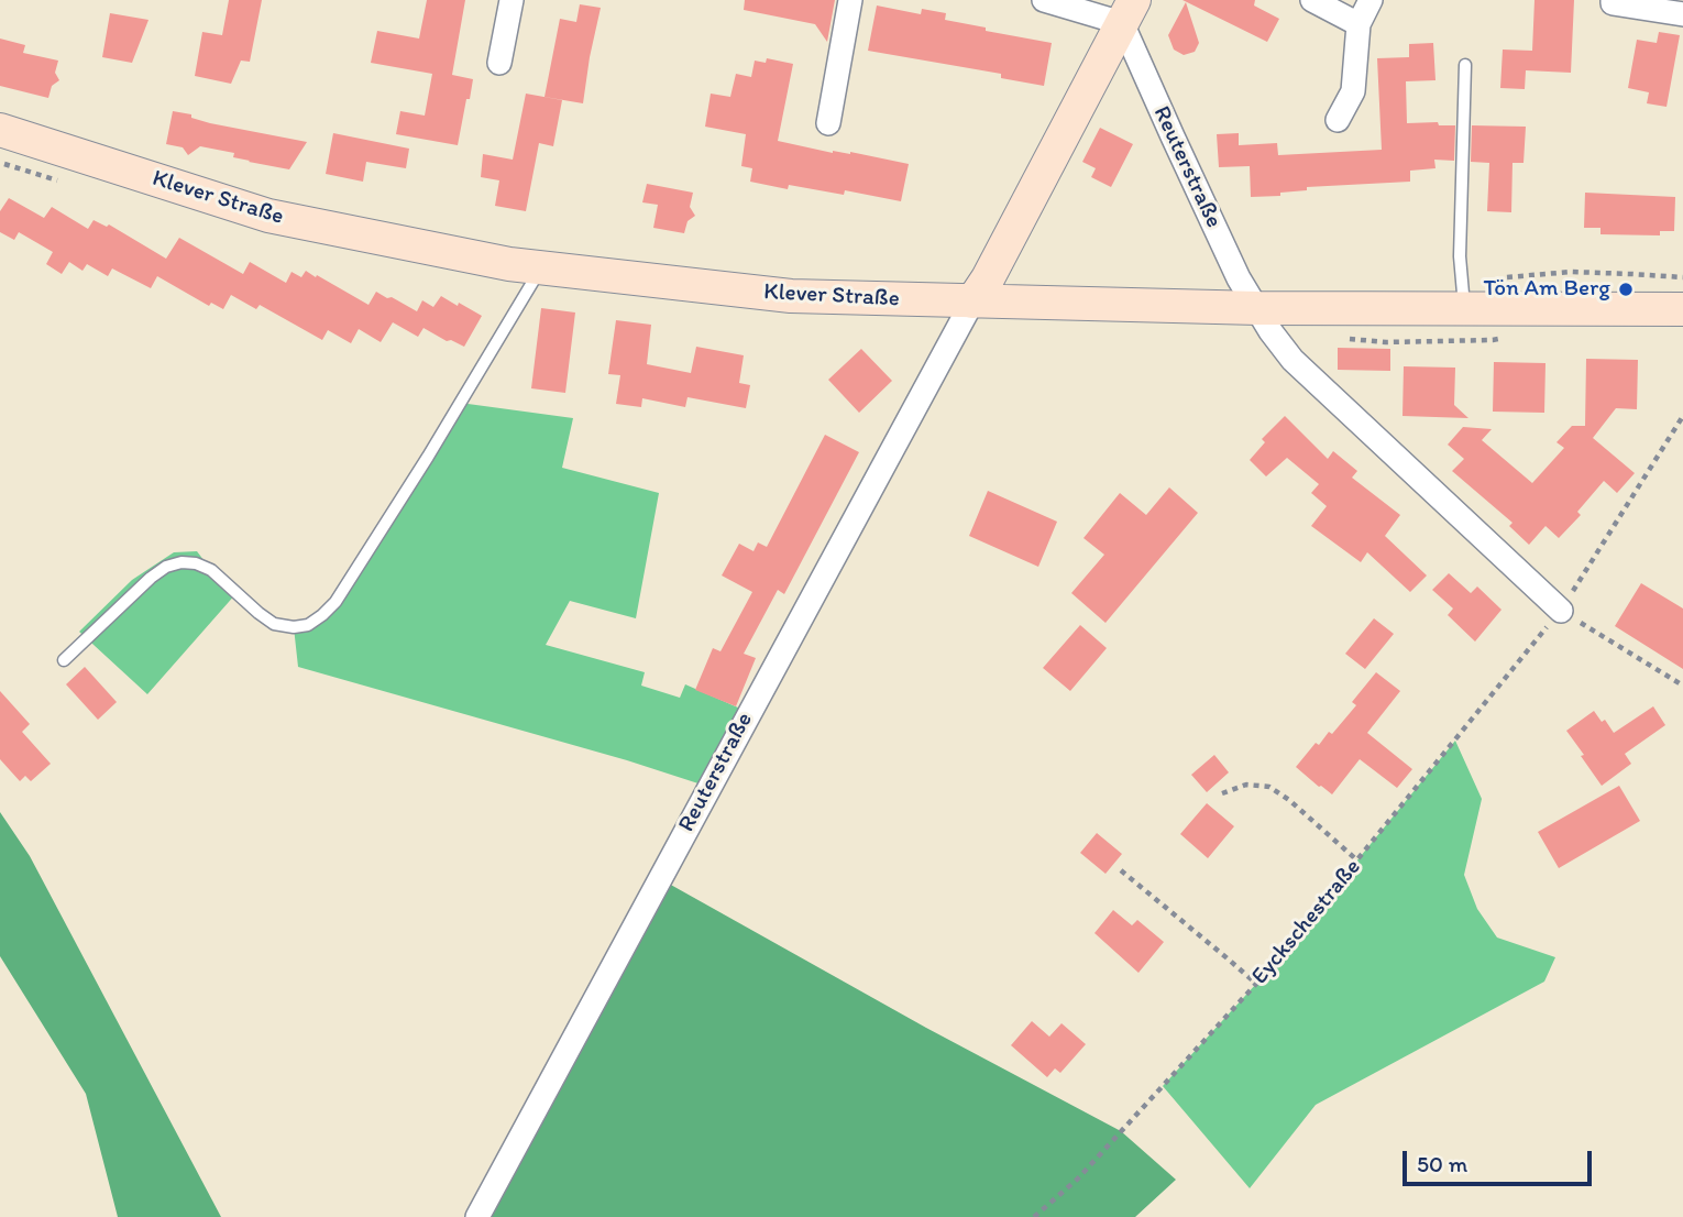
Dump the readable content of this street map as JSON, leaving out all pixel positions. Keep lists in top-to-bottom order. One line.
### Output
{"streets":{"street":["Reuterstraße","Klever Straße"],"path":["Eyckschestraße"]},"crossings":[["Reuterstraße","Klever Straße"]],"places":["Tön Am Berg"],"scale_bar":"50 m"}
